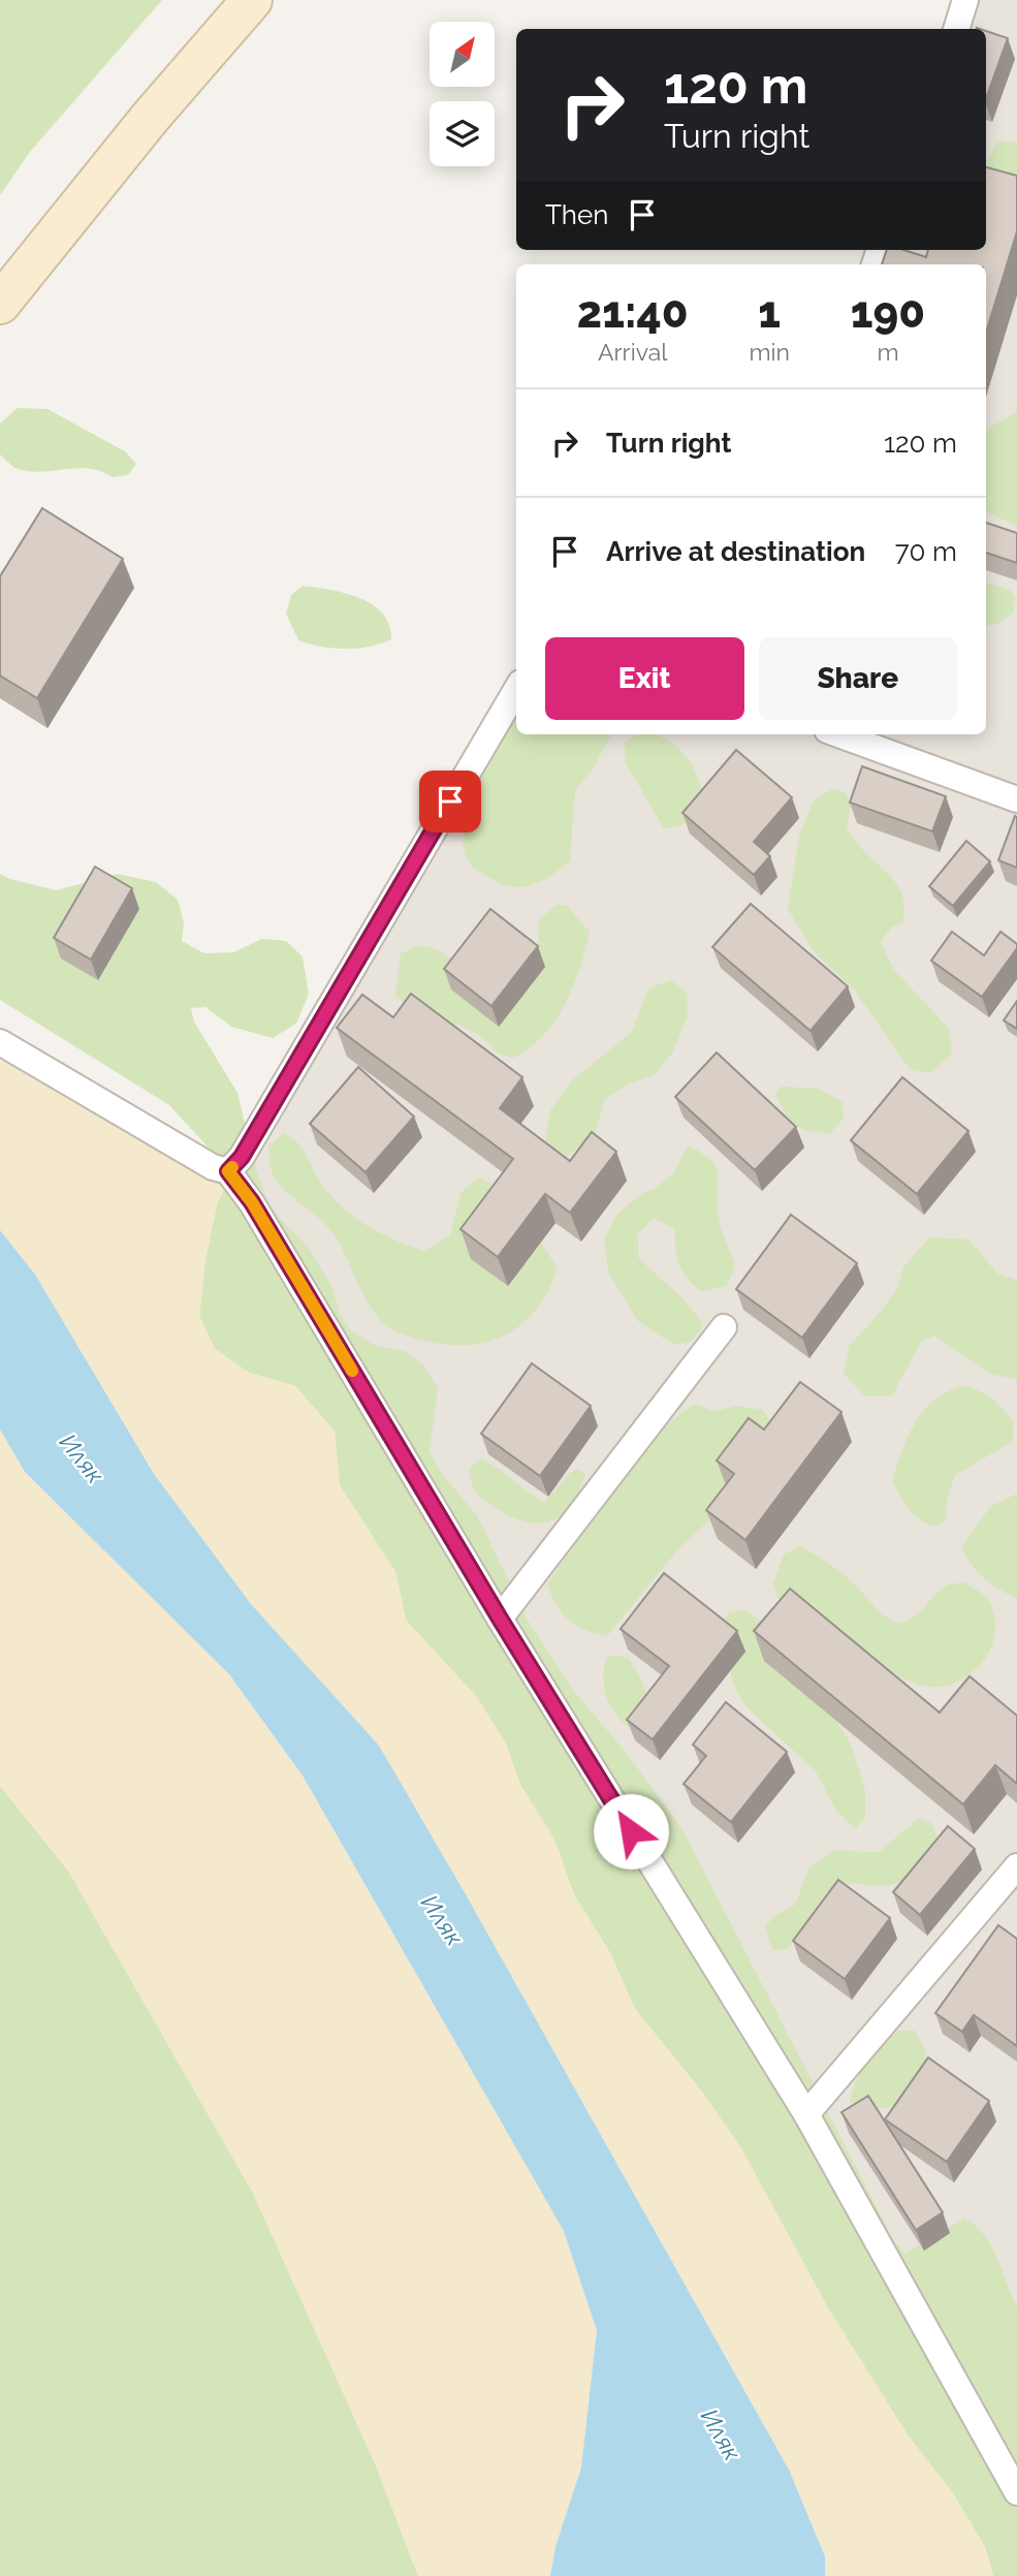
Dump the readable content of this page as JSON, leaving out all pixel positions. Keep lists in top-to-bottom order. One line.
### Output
{"water":["Иляк"],"north":"top right","page":{"turn":["120 m","Turn right"],"then":"Then","eta":["21:40","Arrival","1","min","190","m"],"list":[{"name":"Turn right","value":"120 m"},{"name":"Arrive at destination","value":"70 m"}],"buttons":["Exit","Share"]}}
